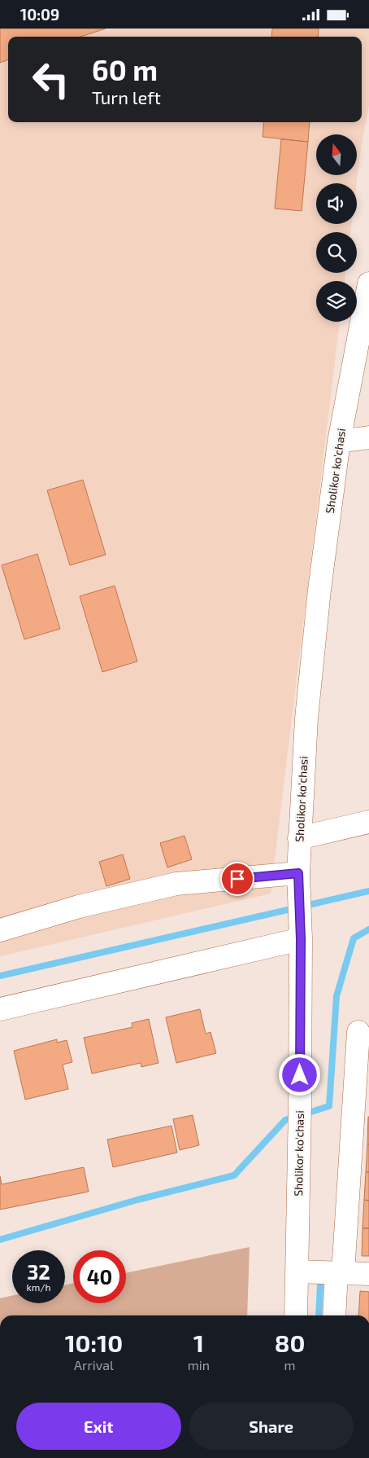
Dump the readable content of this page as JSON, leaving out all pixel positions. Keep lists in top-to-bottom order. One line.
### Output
{"streets":{"street":["Sholikor ko'chasi"]},"north":"top","page":{"status":"10:09","turn":["60 m","Turn left"],"speed":"32 km/h","limit":"40","eta":["10:10","Arrival","1","min","80","m"],"buttons":["Exit","Share"]}}
